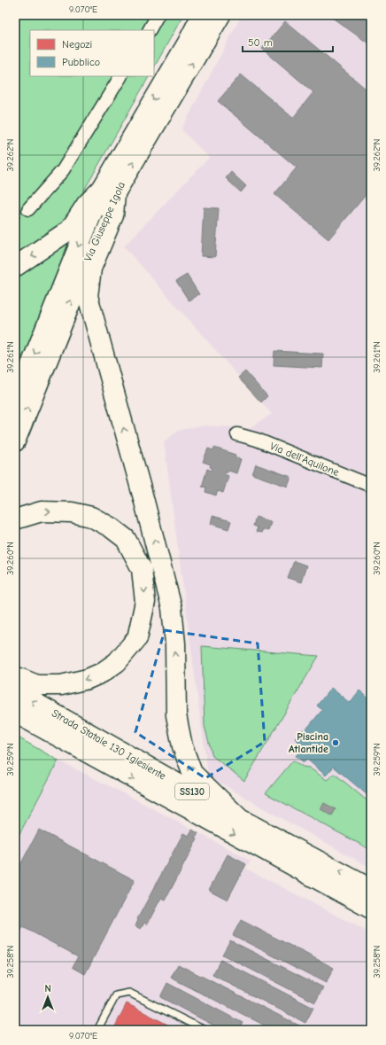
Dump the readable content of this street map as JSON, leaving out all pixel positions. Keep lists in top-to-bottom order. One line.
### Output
{"streets":{"main road":["Via Giuseppe Igola","Strada Statale 130 Iglesiente","SS130"],"street":["Via dell'Aquilone"]},"places":["Piscina Atlantide"],"legend":["Negozi","Pubblico"],"scale_bar":"50 m","north":"top","coordinates":["9.070°E","39.262°N","39.261°N","39.260°N","39.259°N","39.258°N"]}
